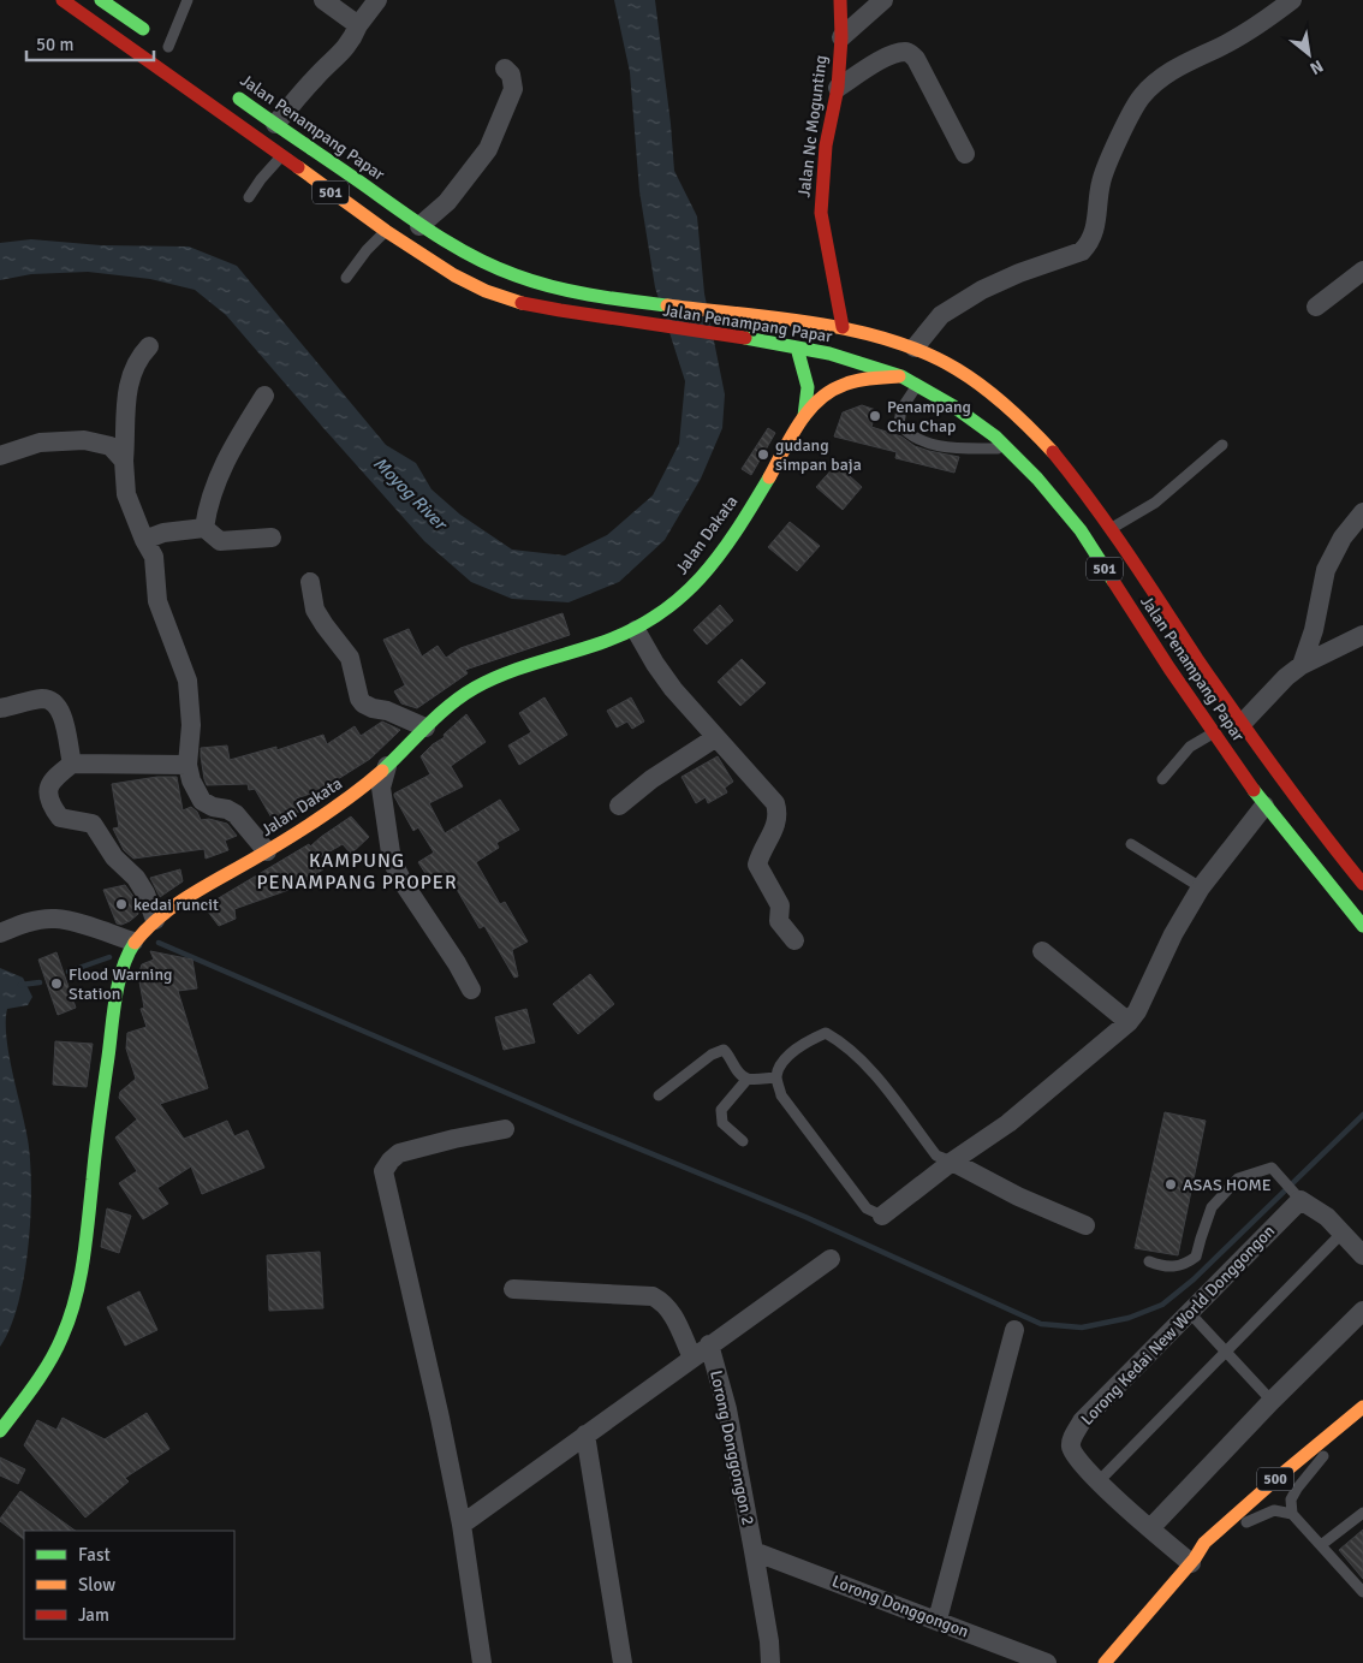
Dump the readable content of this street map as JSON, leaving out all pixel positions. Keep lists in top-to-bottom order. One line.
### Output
{"streets":{"main road":["Jalan Nc Mogunting","Jalan Penampang Papar","501","Jalan Dakata","500"],"street":["Lorong Kedai New World Donggongon","Lorong Donggongon 2","Lorong Donggongon"]},"crossings":[["Jalan Nc Mogunting","Jalan Penampang Papar"],["Jalan Penampang Papar","Jalan Dakata"],["Lorong Kedai New World Donggongon","500"],["Lorong Donggongon 2","Lorong Donggongon"]],"districts":["KAMPUNG PENAMPANG PROPER"],"water":["Moyog River"],"places":["Penampang Chu Chap","gudang simpan baja","kedai runcit","Flood Warning Station","ASAS HOME"],"legend":["Fast","Slow","Jam"],"scale_bar":"50 m","north":"bottom right"}
